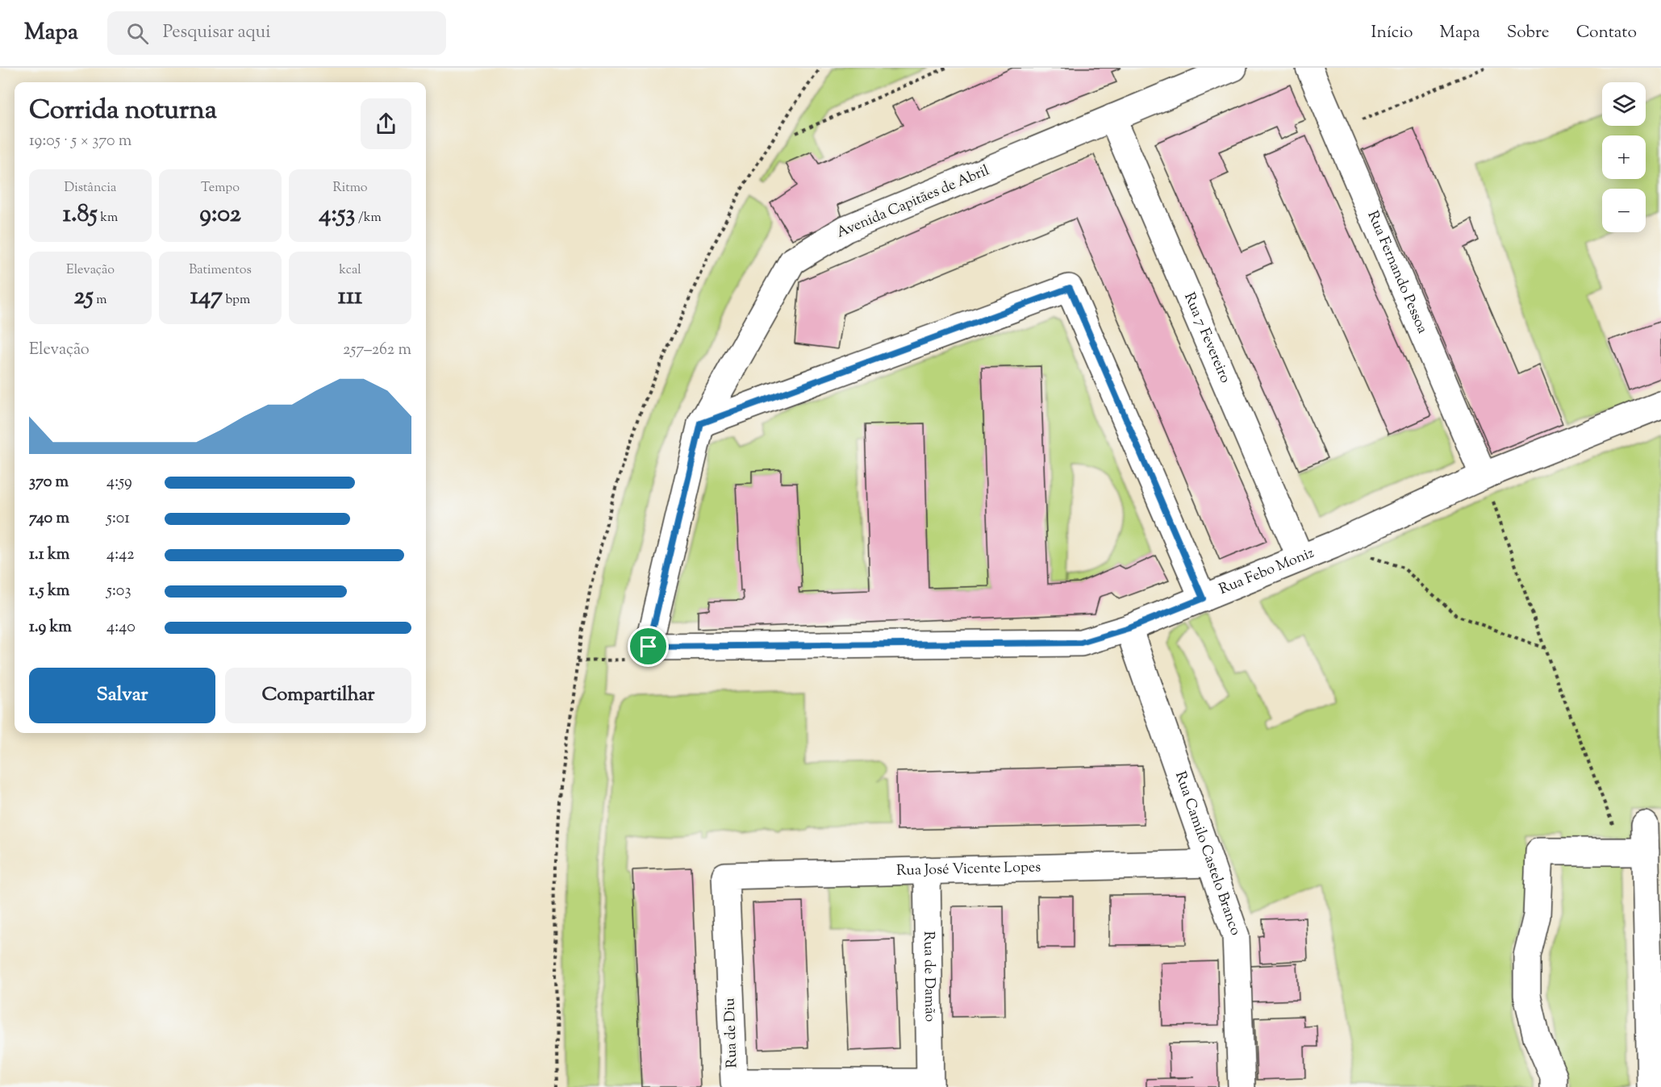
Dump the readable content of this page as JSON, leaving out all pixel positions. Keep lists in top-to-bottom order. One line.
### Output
{"streets":{"street":["Avenida Capitães de Abril","Rua Fernando Pessoa","Rua 7 Fevereiro","Rua Febo Moniz","Rua Camilo Castelo Branco","Rua José Vicente Lopes","Rua de Damão","Rua de Diu"]},"crossings":[["Avenida Capitães de Abril","Rua 7 Fevereiro"],["Avenida Capitães de Abril","Rua Febo Moniz"],["Rua Fernando Pessoa","Rua Febo Moniz"],["Rua 7 Fevereiro","Rua Febo Moniz"],["Rua Febo Moniz","Rua Camilo Castelo Branco"],["Rua Camilo Castelo Branco","Rua José Vicente Lopes"],["Rua José Vicente Lopes","Rua de Damão"],["Rua José Vicente Lopes","Rua de Diu"],["Rua de Damão","Rua de Diu"]],"page":{"header":"Mapa","search":"Pesquisar aqui","nav":["Início","Mapa","Sobre","Contato"],"map_buttons":["+","−"],"heading":["Corrida noturna","19:05 · 5 × 370 m"],"stats":[["Distância","1.85 km"],["Tempo","9:02"],["Ritmo","4:53 /km"],["Elevação","25 m"],["Batimentos","147 bpm"],["kcal","111"]],"chart":["Elevação","257–262 m"],"list":[{"name":"370 m","note":"4:59"},{"name":"740 m","note":"5:01"},{"name":"1.1 km","note":"4:42"},{"name":"1.5 km","note":"5:03"},{"name":"1.9 km","note":"4:40"}],"buttons":["Salvar","Compartilhar"]}}
